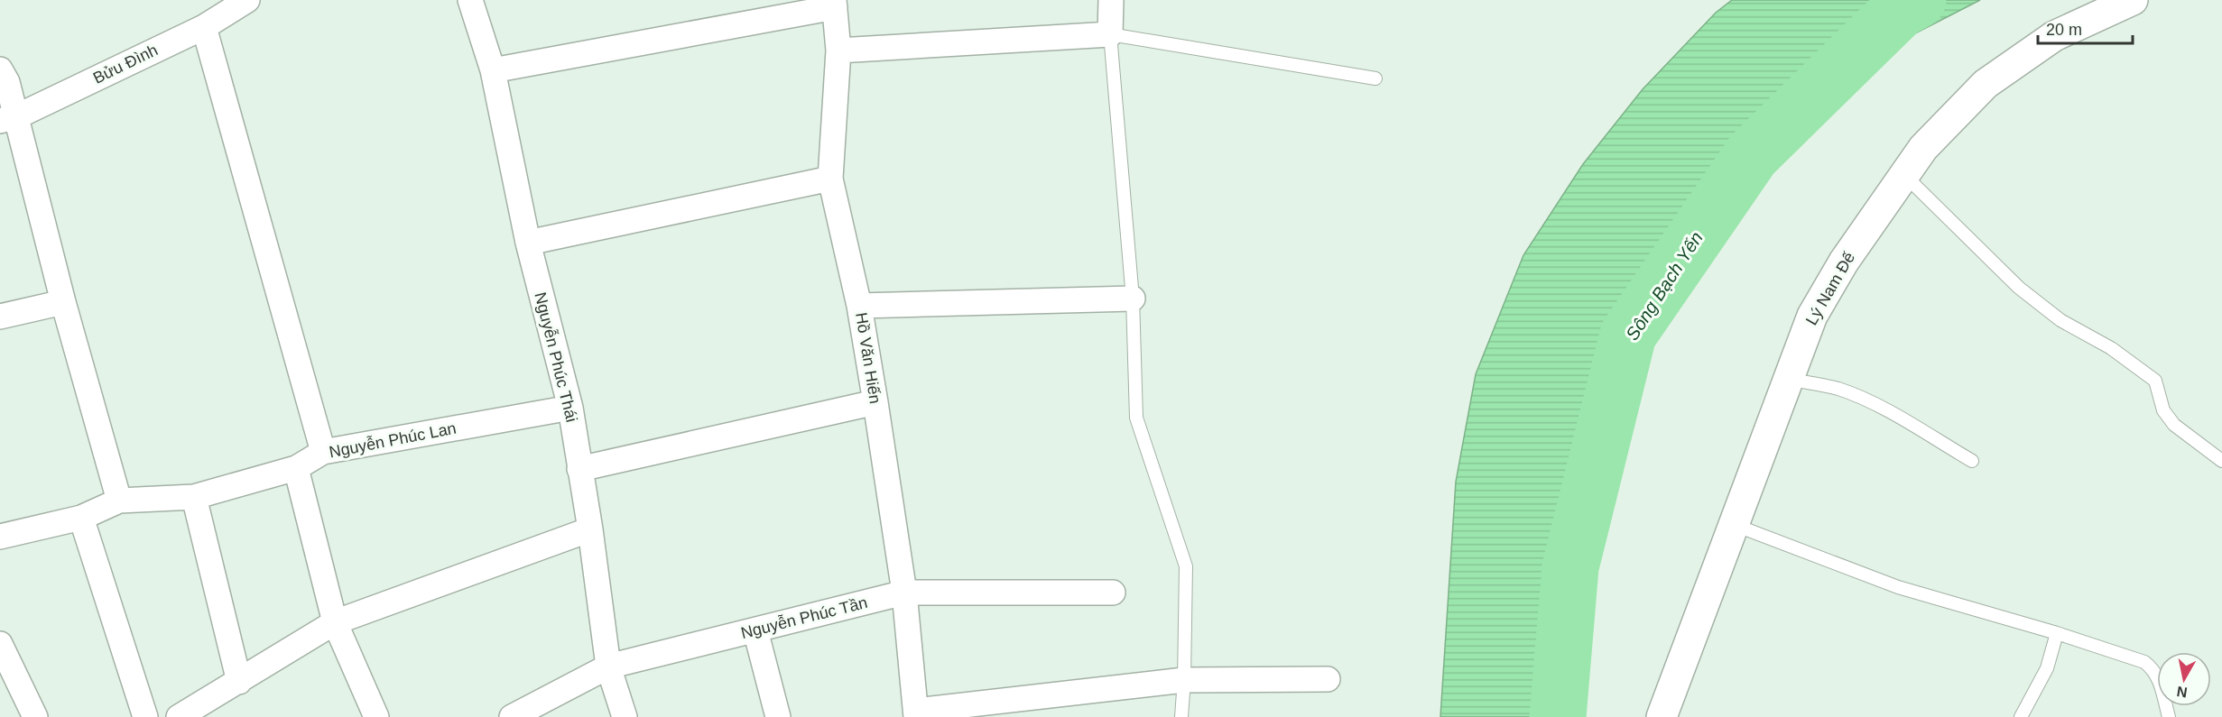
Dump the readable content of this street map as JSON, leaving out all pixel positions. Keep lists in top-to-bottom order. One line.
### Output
{"streets":{"street":["Bửu Đình","Lý Nam Đế","Nguyễn Phúc Thái","Hồ Văn Hiến","Nguyễn Phúc Lan","Nguyễn Phúc Tần"]},"crossings":[["Nguyễn Phúc Thái","Nguyễn Phúc Lan"],["Nguyễn Phúc Thái","Nguyễn Phúc Tần"],["Hồ Văn Hiến","Nguyễn Phúc Tần"]],"water":["Sông Bạch Yến"],"scale_bar":"20 m","north":"bottom"}
